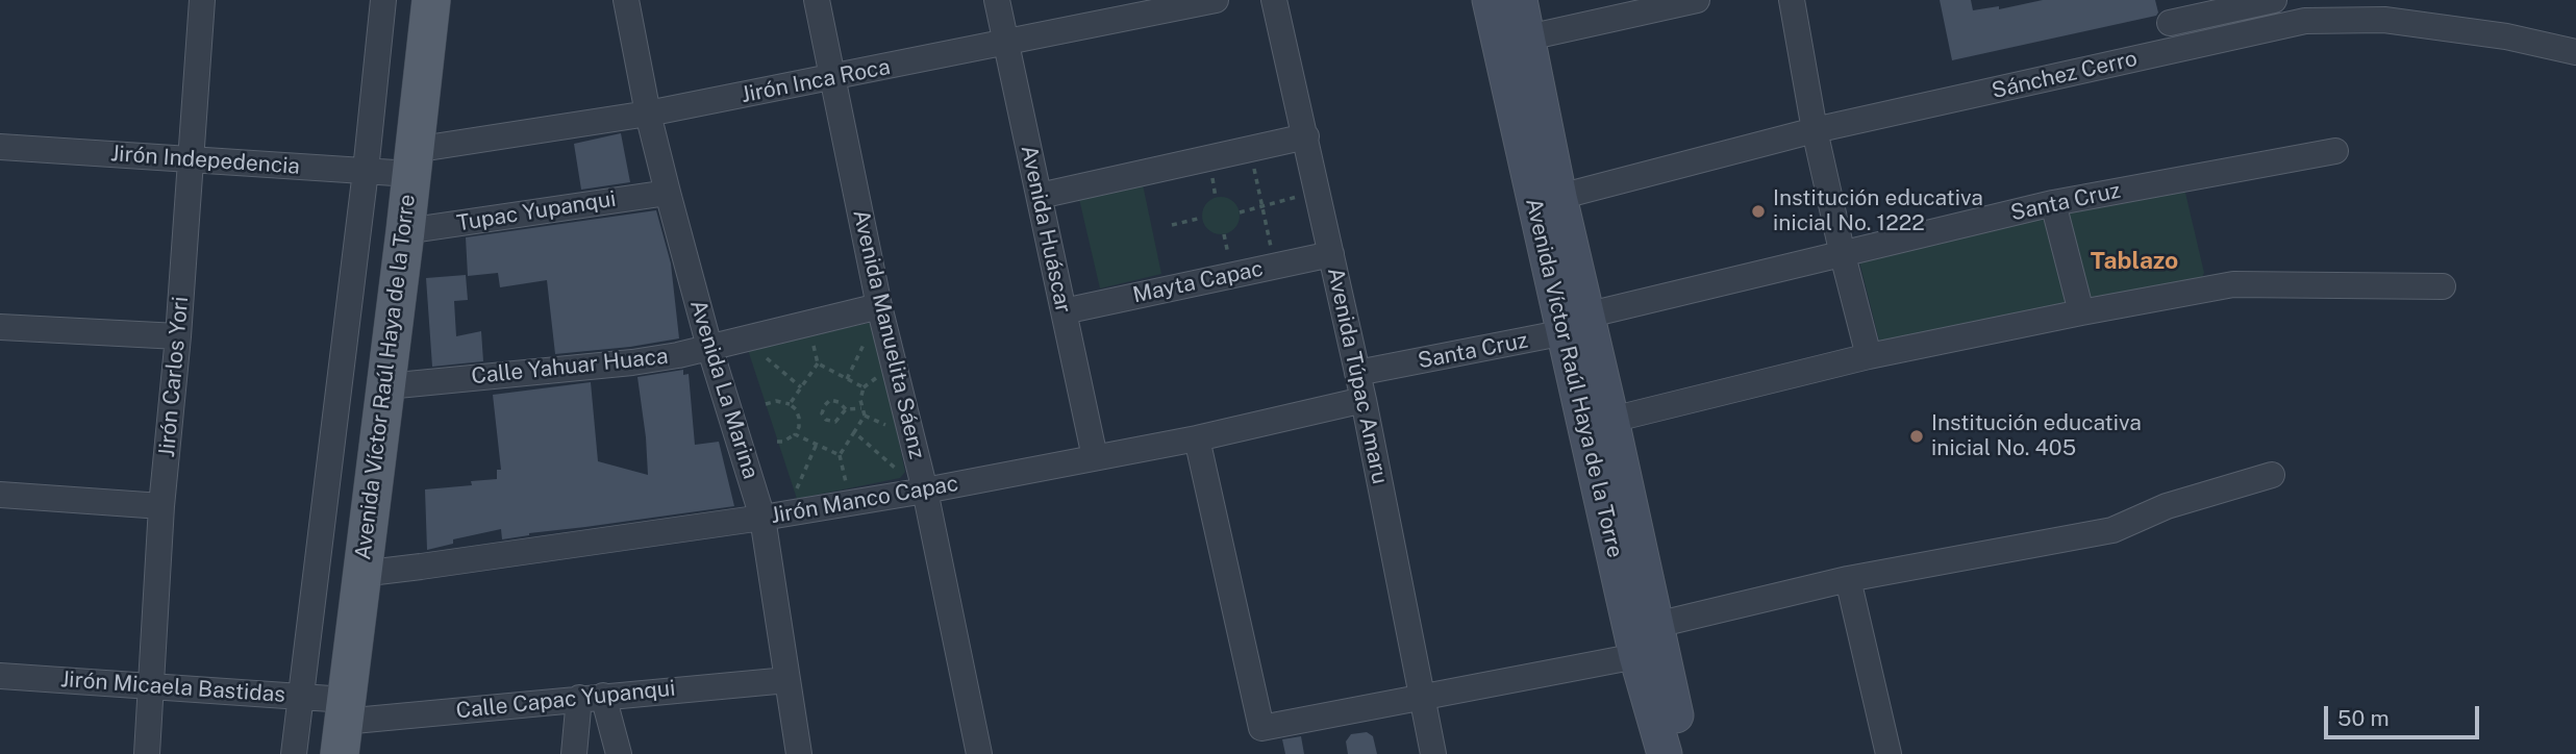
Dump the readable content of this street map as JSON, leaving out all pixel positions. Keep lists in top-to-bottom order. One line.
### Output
{"streets":{"main road":["Avenida Víctor Raúl Haya de la Torre"],"street":["Sánchez Cerro","Jirón Inca Roca","Jirón Indepedencia","Santa Cruz","Tupac Yupanqui","Avenida Huáscar","Mayta Capac","Avenida Manuelita Sáenz","Calle Yahuar Huaca","Avenida Túpac Amaru","Jirón Carlos Yori","Avenida La Marina","Jirón Manco Capac","Jirón Micaela Bastidas","Calle Capac Yupanqui"]},"crossings":[["Sánchez Cerro","Avenida Víctor Raúl Haya de la Torre"],["Jirón Inca Roca","Jirón Indepedencia"],["Jirón Inca Roca","Avenida Huáscar"],["Jirón Inca Roca","Avenida Manuelita Sáenz"],["Jirón Inca Roca","Avenida Víctor Raúl Haya de la Torre"],["Jirón Inca Roca","Avenida La Marina"],["Jirón Indepedencia","Jirón Carlos Yori"],["Jirón Indepedencia","Avenida Víctor Raúl Haya de la Torre"],["Santa Cruz","Avenida Túpac Amaru"],["Santa Cruz","Avenida Víctor Raúl Haya de la Torre"],["Tupac Yupanqui","Avenida Víctor Raúl Haya de la Torre"],["Tupac Yupanqui","Avenida La Marina"],["Avenida Huáscar","Mayta Capac"],["Avenida Huáscar","Jirón Manco Capac"],["Mayta Capac","Avenida Túpac Amaru"],["Avenida Manuelita Sáenz","Calle Yahuar Huaca"],["Avenida Manuelita Sáenz","Jirón Manco Capac"],["Calle Yahuar Huaca","Avenida Víctor Raúl Haya de la Torre"],["Calle Yahuar Huaca","Avenida La Marina"],["Avenida Túpac Amaru","Jirón Manco Capac"],["Jirón Carlos Yori","Jirón Micaela Bastidas"],["Avenida Víctor Raúl Haya de la Torre","Jirón Manco Capac"],["Avenida Víctor Raúl Haya de la Torre","Jirón Micaela Bastidas"],["Avenida Víctor Raúl Haya de la Torre","Calle Capac Yupanqui"],["Avenida La Marina","Jirón Manco Capac"],["Avenida La Marina","Calle Capac Yupanqui"],["Jirón Micaela Bastidas","Calle Capac Yupanqui"]],"districts":["Tablazo"],"places":["Institución educativa inicial No. 1222","Institución educativa inicial No. 405"],"scale_bar":"50 m"}
